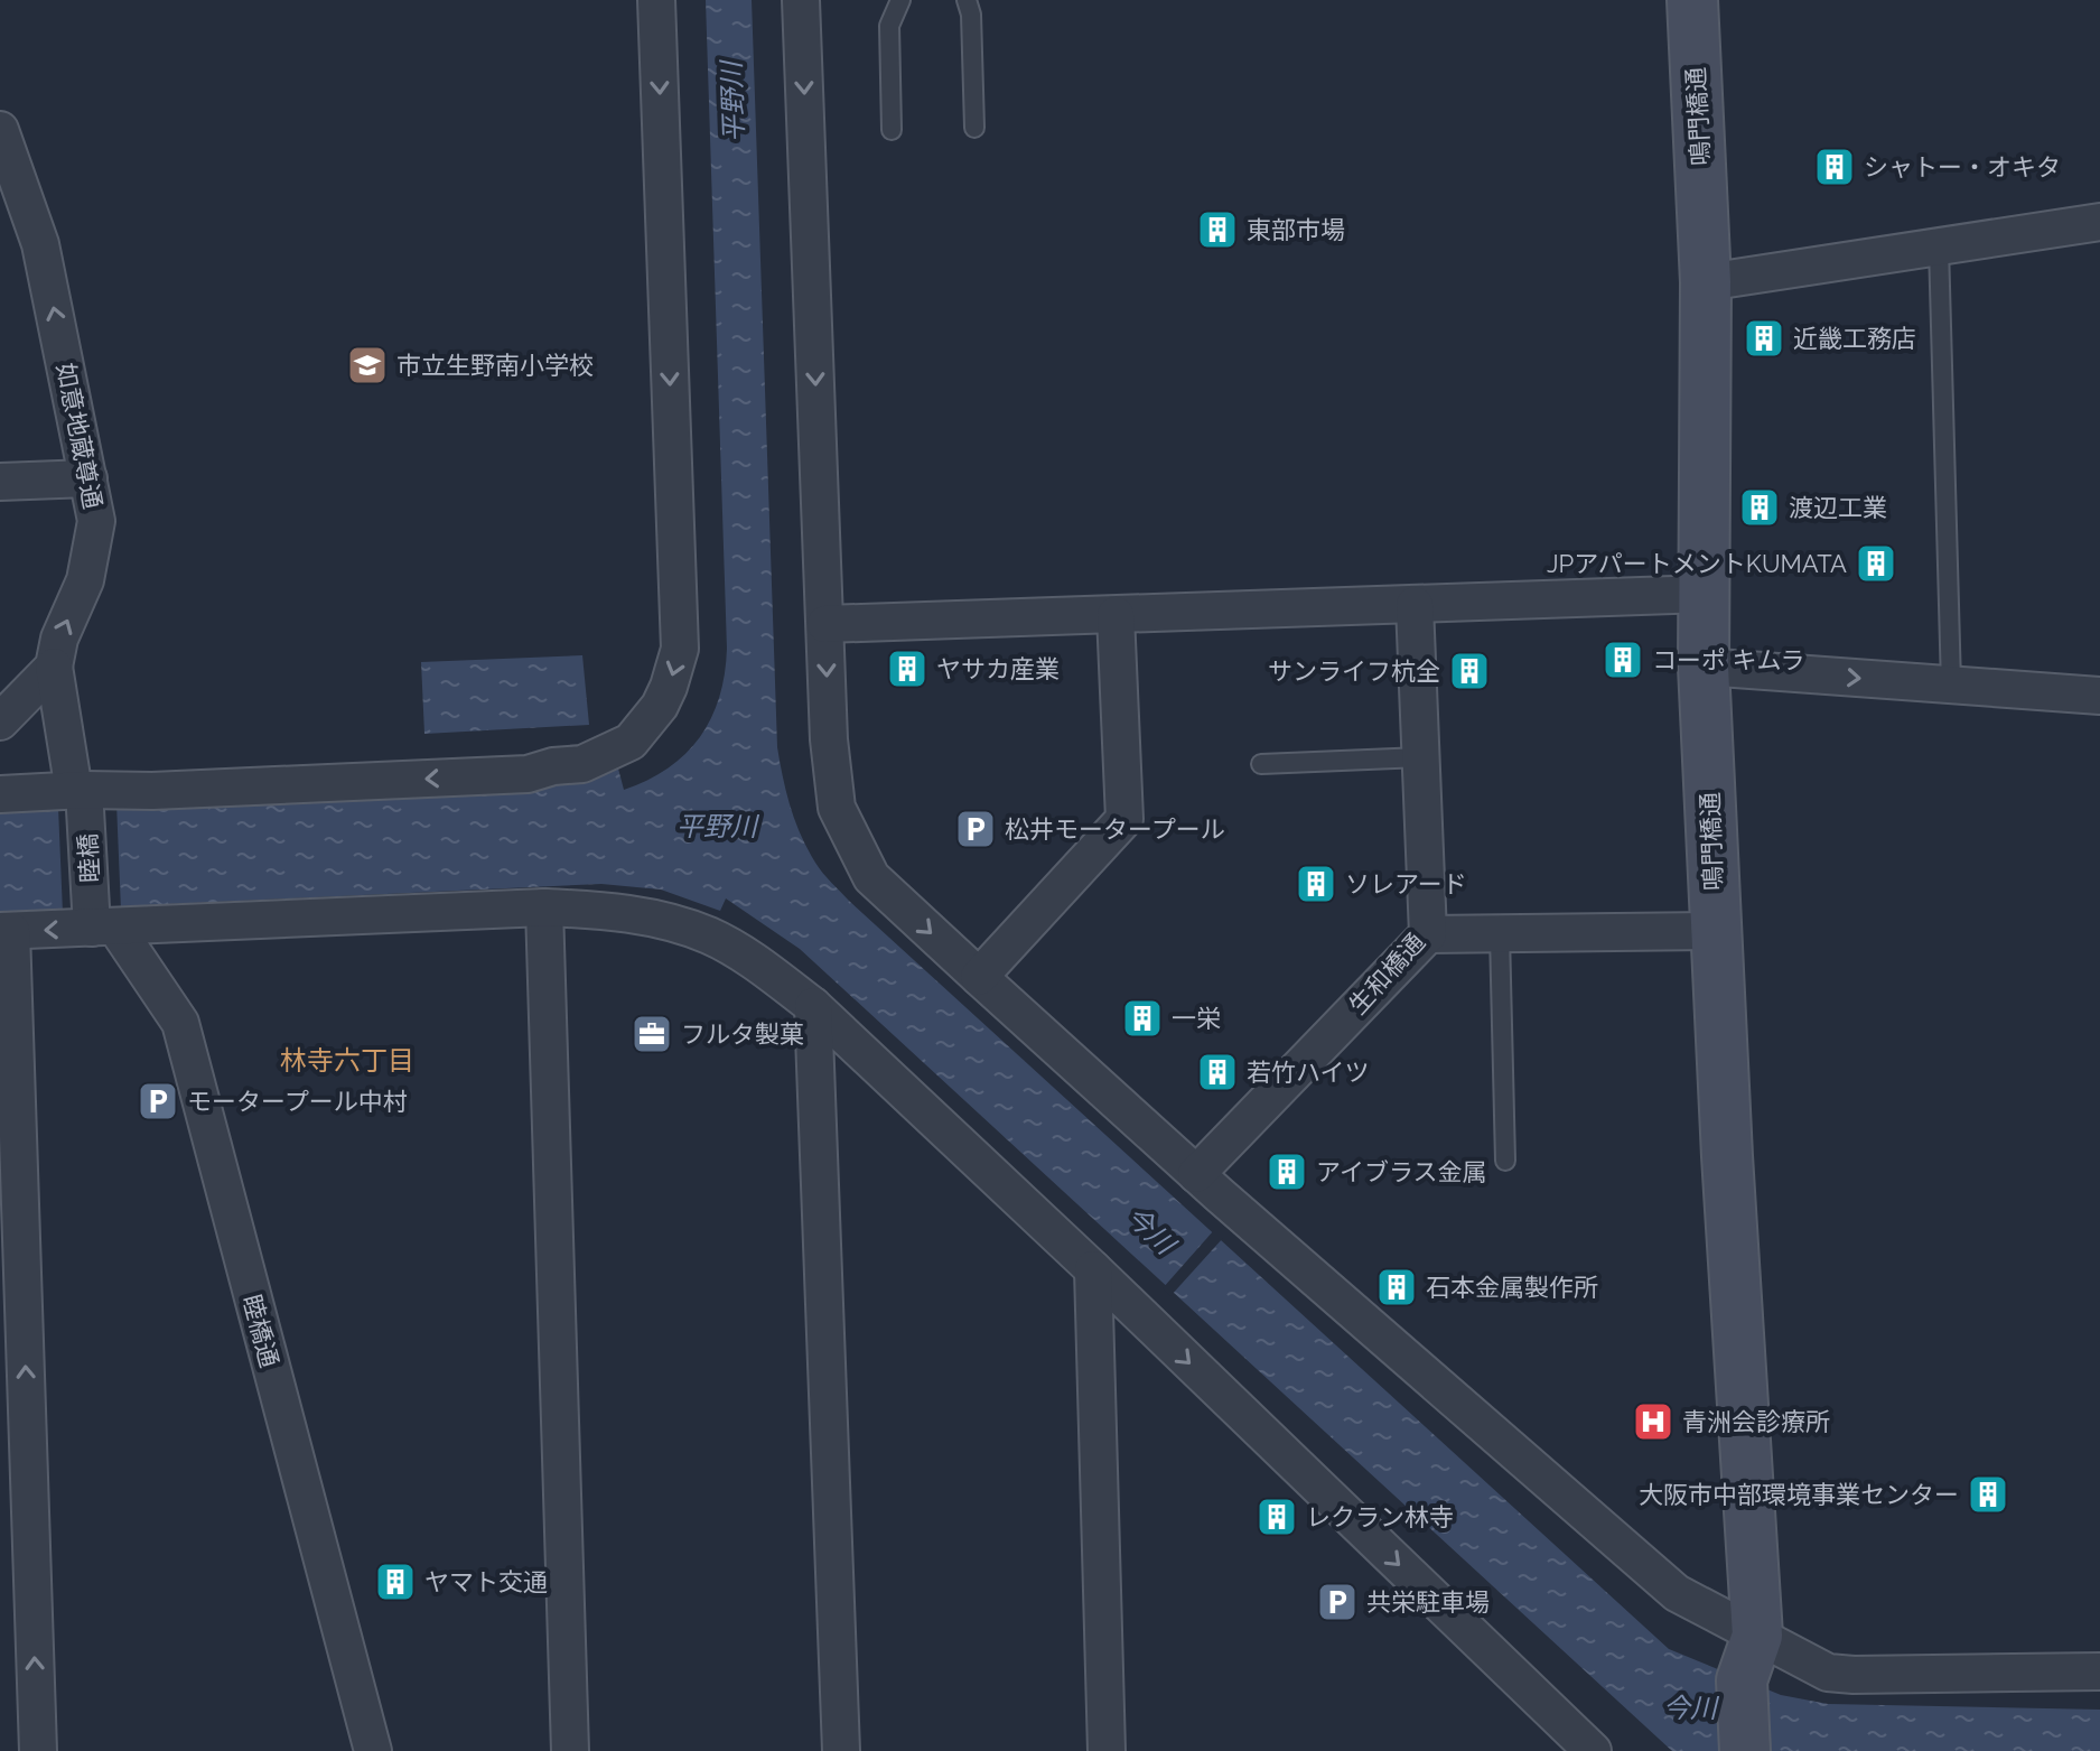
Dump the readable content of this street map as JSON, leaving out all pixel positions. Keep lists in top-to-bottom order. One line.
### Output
{"streets":{"street":["鳴門橋通","如意地蔵尊通","睦橋","生和橋通","睦橋通"]},"crossings":[["睦橋","睦橋通"]],"one_way":["如意地蔵尊通"],"districts":["林寺六丁目"],"water":["平野川","今川"],"places":{"building":["シャトー・オキタ","東部市場","近畿工務店","渡辺工業","JPアパートメントKUMATA","コーポ キムラ","ヤサカ産業","サンライフ杭全","ソレアード","一栄","若竹ハイツ","アイブラス金属","石本金属製作所","大阪市中部環境事業センター","レクラン林寺","ヤマト交通"],"school or university":["市立生野南小学校"],"parking":["松井モータープール","モータープール中村","共栄駐車場"],"office":["フルタ製菓"],"hospital":["青洲会診療所"]}}
